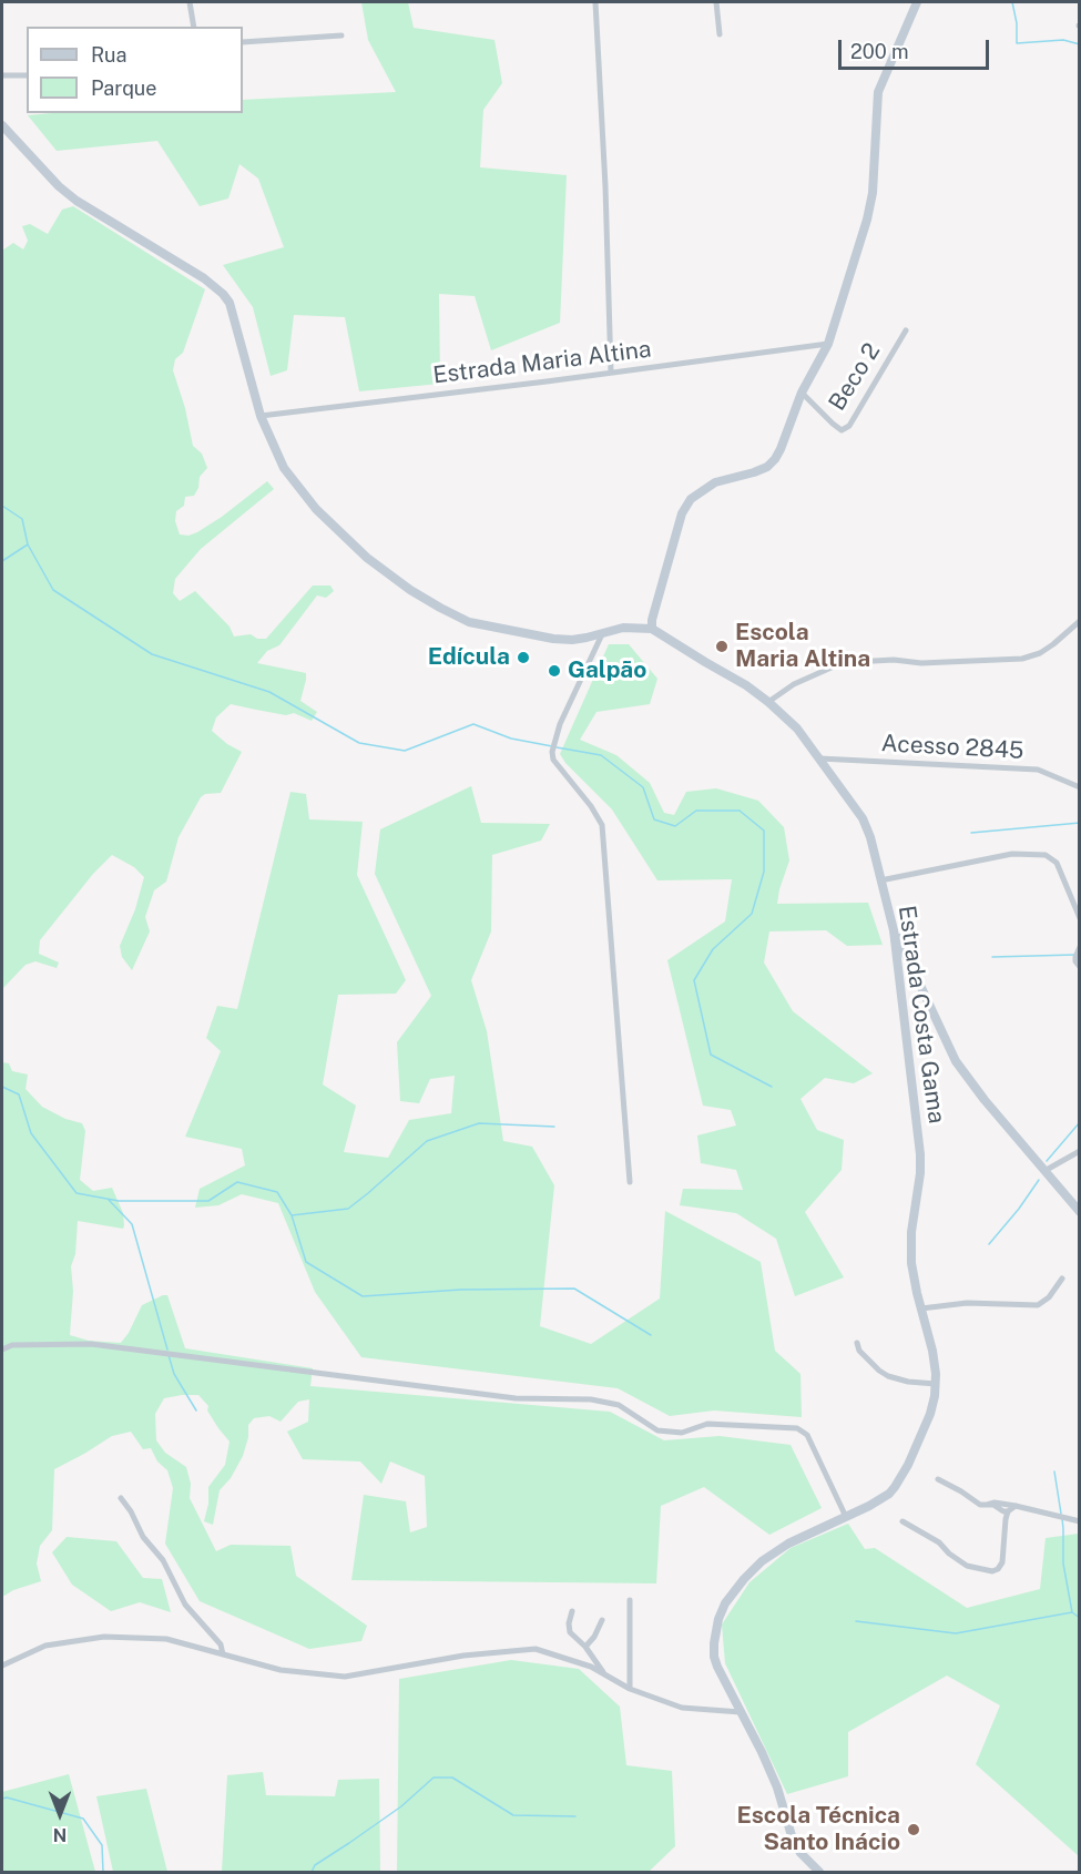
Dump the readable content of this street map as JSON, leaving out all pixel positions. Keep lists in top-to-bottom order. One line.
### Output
{"streets":{"main road":["Estrada Costa Gama"],"street":["Estrada Maria Altina","Beco 2","Acesso 2845"]},"crossings":[["Acesso 2845","Estrada Costa Gama"]],"places":["Escola Maria Altina","Edícula","Galpão","Escola Técnica Santo Inácio"],"legend":["Rua","Parque"],"scale_bar":"200 m","north":"bottom"}
